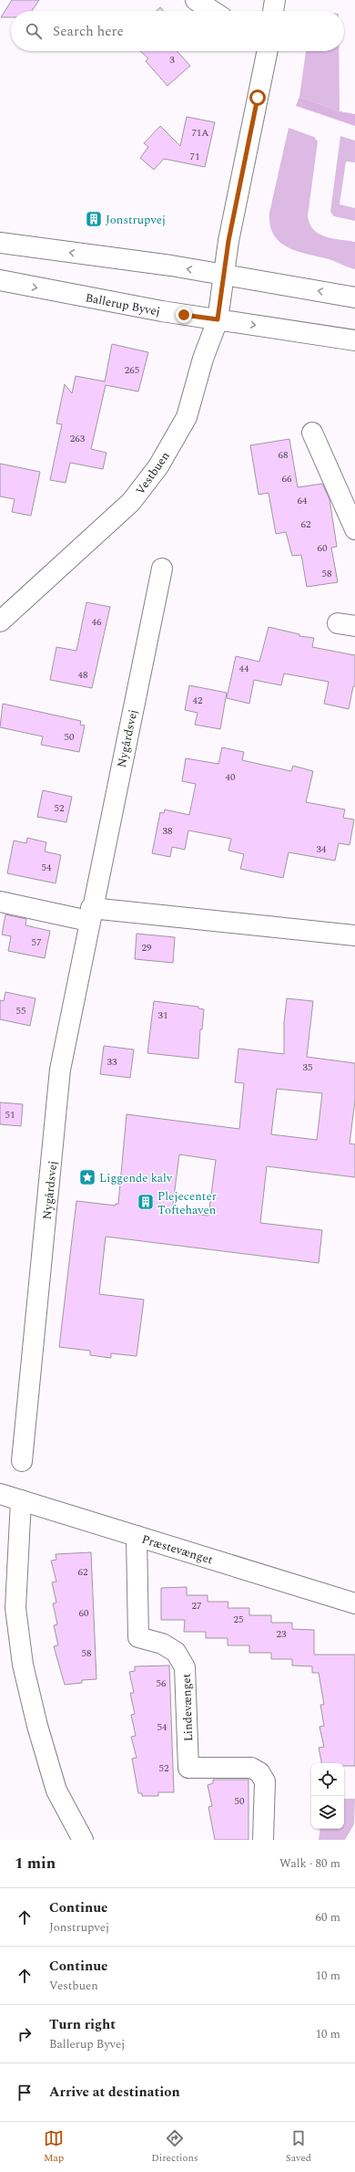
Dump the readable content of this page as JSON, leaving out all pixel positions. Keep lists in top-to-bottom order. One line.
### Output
{"streets":{"street":["Ballerup Byvej","Vestbuen","Nygårdsvej","Præstevænget","Lindevænget"]},"crossings":[["Ballerup Byvej","Vestbuen"],["Præstevænget","Lindevænget"]],"places":{"building":["Jonstrupvej","Plejecenter Toftehaven"],"place":["Liggende kalv"]},"house_numbers":["3","71A","71","265","263","68","66","64","62","60","58","46","44","48","42","50","40","52","38","34","54","57","29","55","31","33","35","51","62","27","60","25","23","58","56","54","52","50"],"page":{"search":"Search here","heading":["1 min","Walk · 80 m"],"list":[["Continue","Jonstrupvej","60 m"],["Continue","Vestbuen","10 m"],["Turn right","Ballerup Byvej","10 m"],"Arrive at destination"],"nav":["Map","Directions","Saved"]}}
